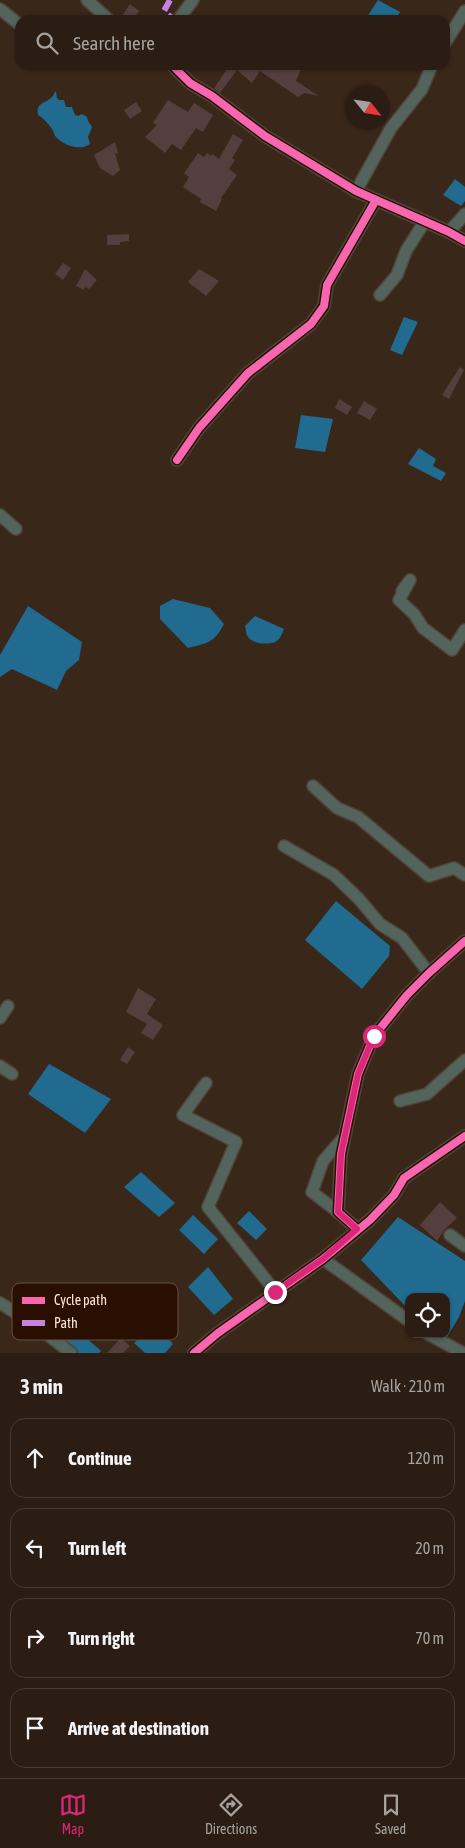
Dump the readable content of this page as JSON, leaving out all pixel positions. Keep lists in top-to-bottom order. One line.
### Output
{"legend":["Cycle path","Path"],"north":"bottom right","page":{"search":"Search here","heading":["3 min","Walk · 210 m"],"list":[["Continue","120 m"],["Turn left","20 m"],["Turn right","70 m"],"Arrive at destination"],"nav":["Map","Directions","Saved"]}}
